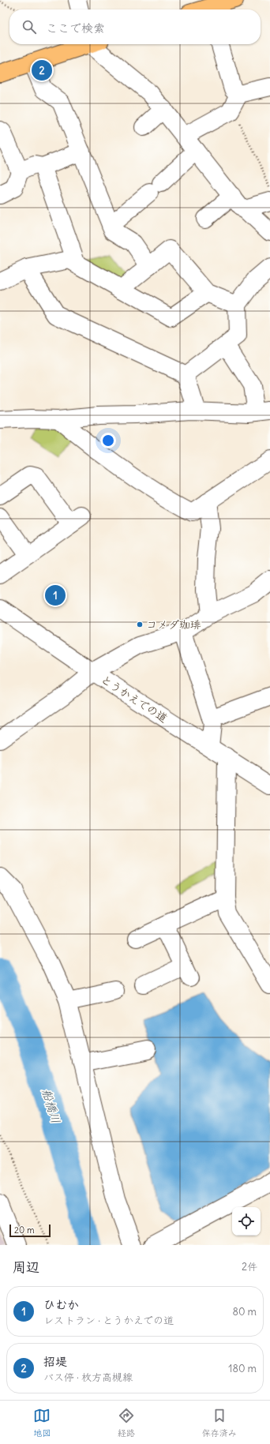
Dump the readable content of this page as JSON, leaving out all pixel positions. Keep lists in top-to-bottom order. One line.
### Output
{"streets":{"street":["とうかえでの道"]},"water":["船橋川"],"places":["コメダ珈琲"],"scale_bar":"20 m","page":{"search":"ここで検索","pins":["2","1"],"scale":"20 m","heading":["周辺","2件"],"list":[{"mark":"1","name":"ひむか","note":"レストラン · とうかえでの道","value":"80 m"},{"mark":"2","name":"招堤","note":"バス停 · 枚方高槻線","value":"180 m"}],"nav":["地図","経路","保存済み"]}}
